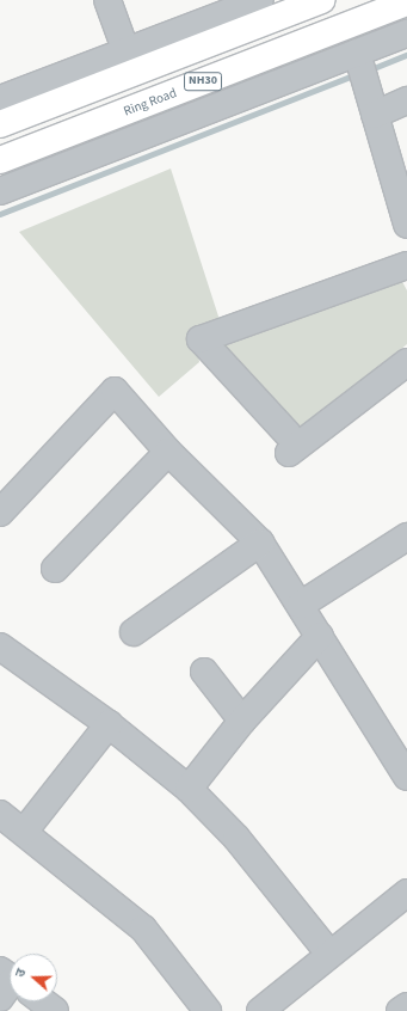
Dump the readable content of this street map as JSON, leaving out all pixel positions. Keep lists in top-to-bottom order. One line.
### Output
{"streets":{"highway":["NH30","Ring Road"]},"north":"left"}
